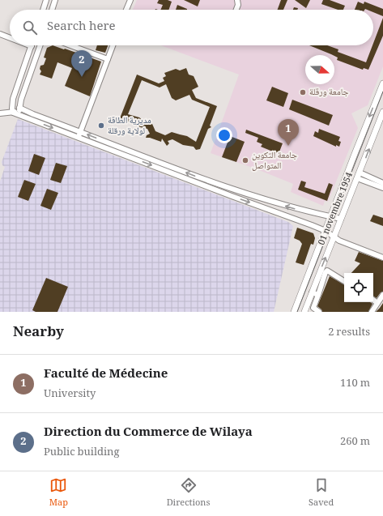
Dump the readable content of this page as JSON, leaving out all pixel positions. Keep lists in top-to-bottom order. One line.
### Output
{"streets":{"main road":["01 novembre 1954"]},"places":["جامعة ورقلة","مديرية الطاقة لولاية ورقلة","جامعة التكوين المتواصل"],"north":"right","page":{"search":"Search here","pins":["2","1"],"heading":["Nearby","2 results"],"list":[{"mark":"1","name":"Faculté de Médecine","note":"University","value":"110 m"},{"mark":"2","name":"Direction du Commerce de Wilaya","note":"Public building","value":"260 m"}],"nav":["Map","Directions","Saved"]}}
